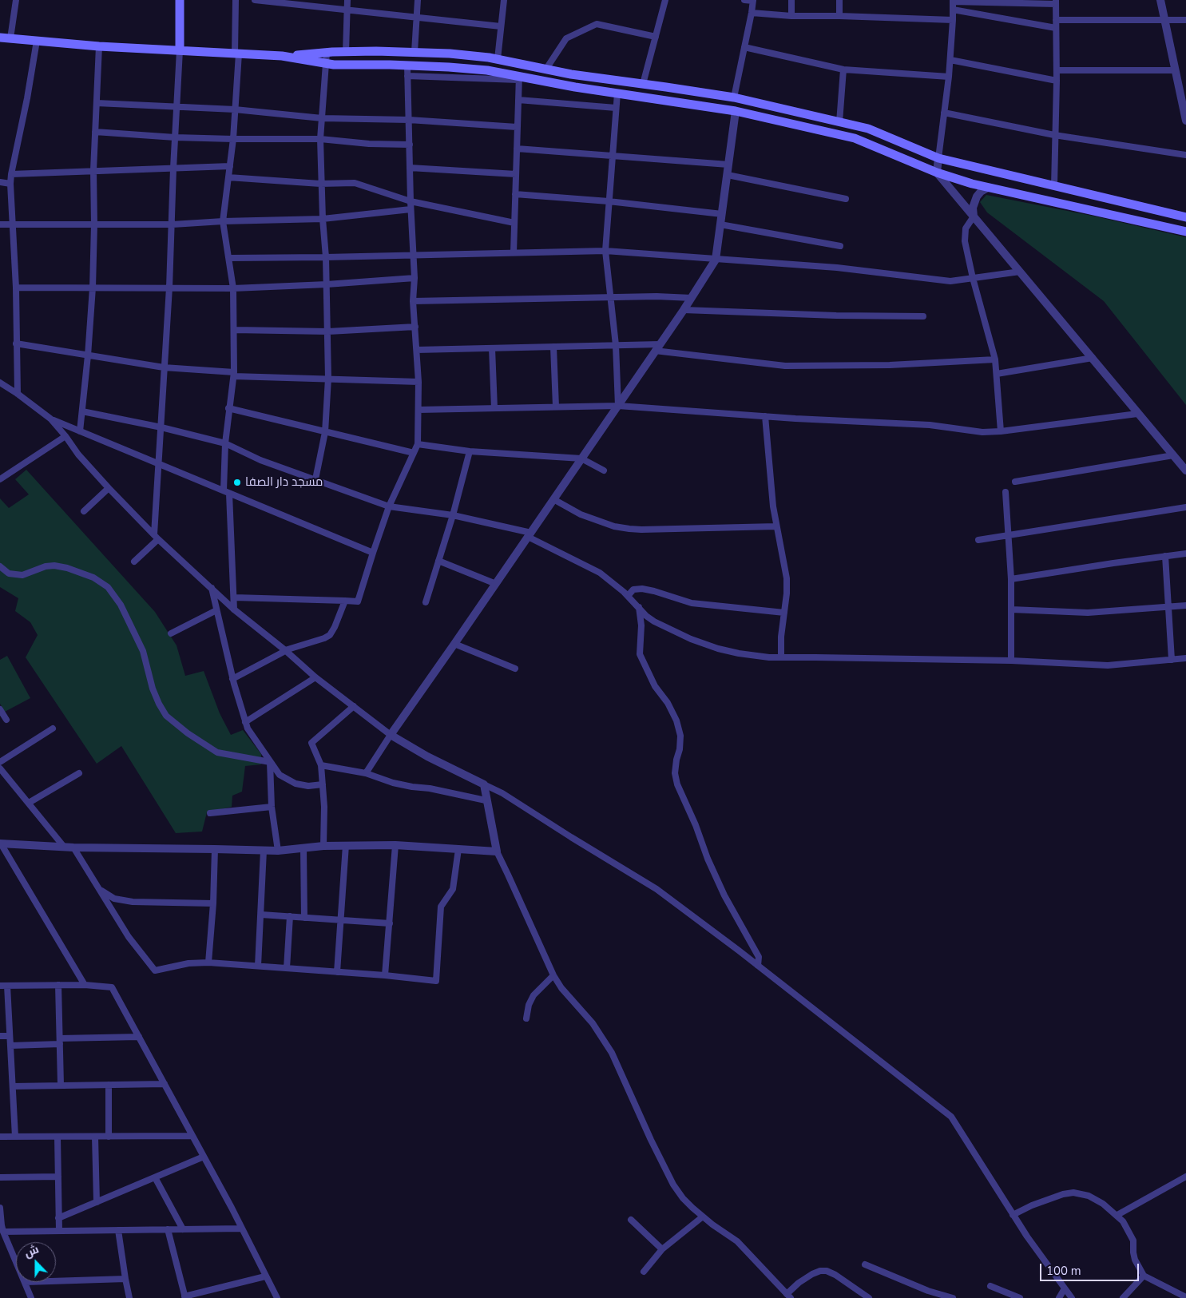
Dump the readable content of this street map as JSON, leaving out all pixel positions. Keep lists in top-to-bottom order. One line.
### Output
{"places":["مسجد دار الصفا"],"scale_bar":"100 m","north":"top"}
